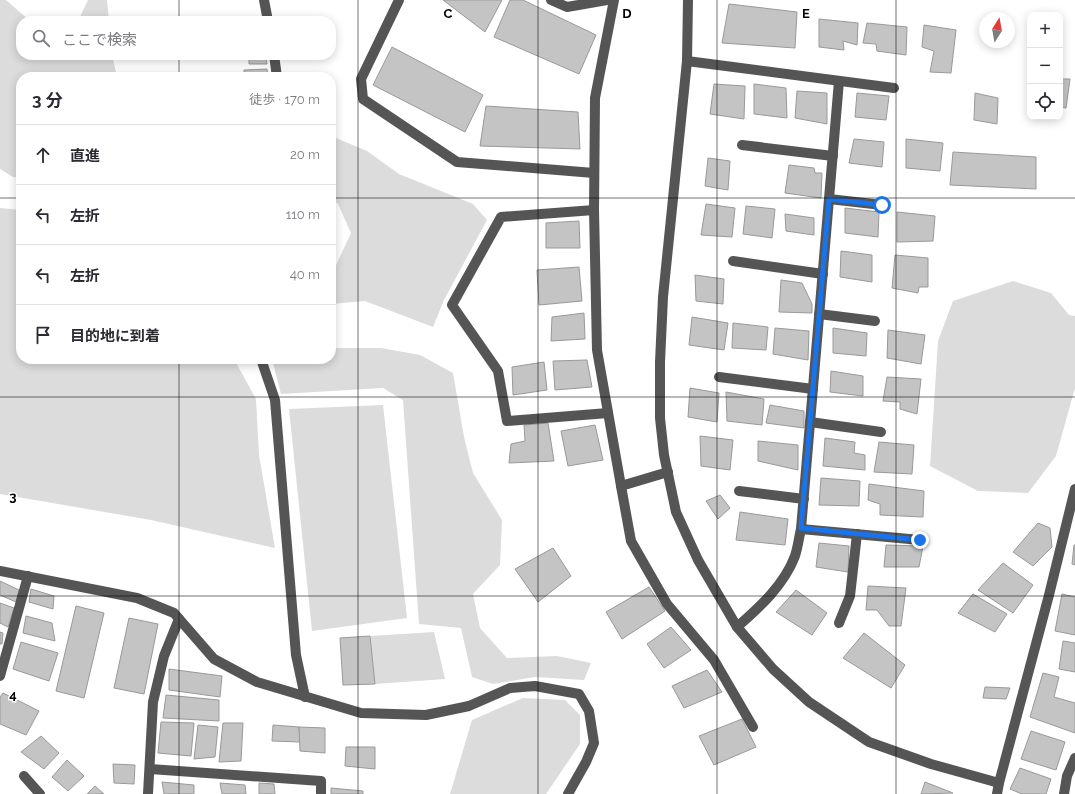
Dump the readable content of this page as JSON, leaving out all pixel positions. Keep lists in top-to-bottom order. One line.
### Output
{"north":"top","page":{"map_buttons":["+","−"],"search":"ここで検索","heading":["3 分","徒歩 · 170 m"],"list":[["直進","20 m"],["左折","110 m"],["左折","40 m"],"目的地に到着"]},"grid":{"columns":["C","D","E"],"rows":["3","4"]}}
